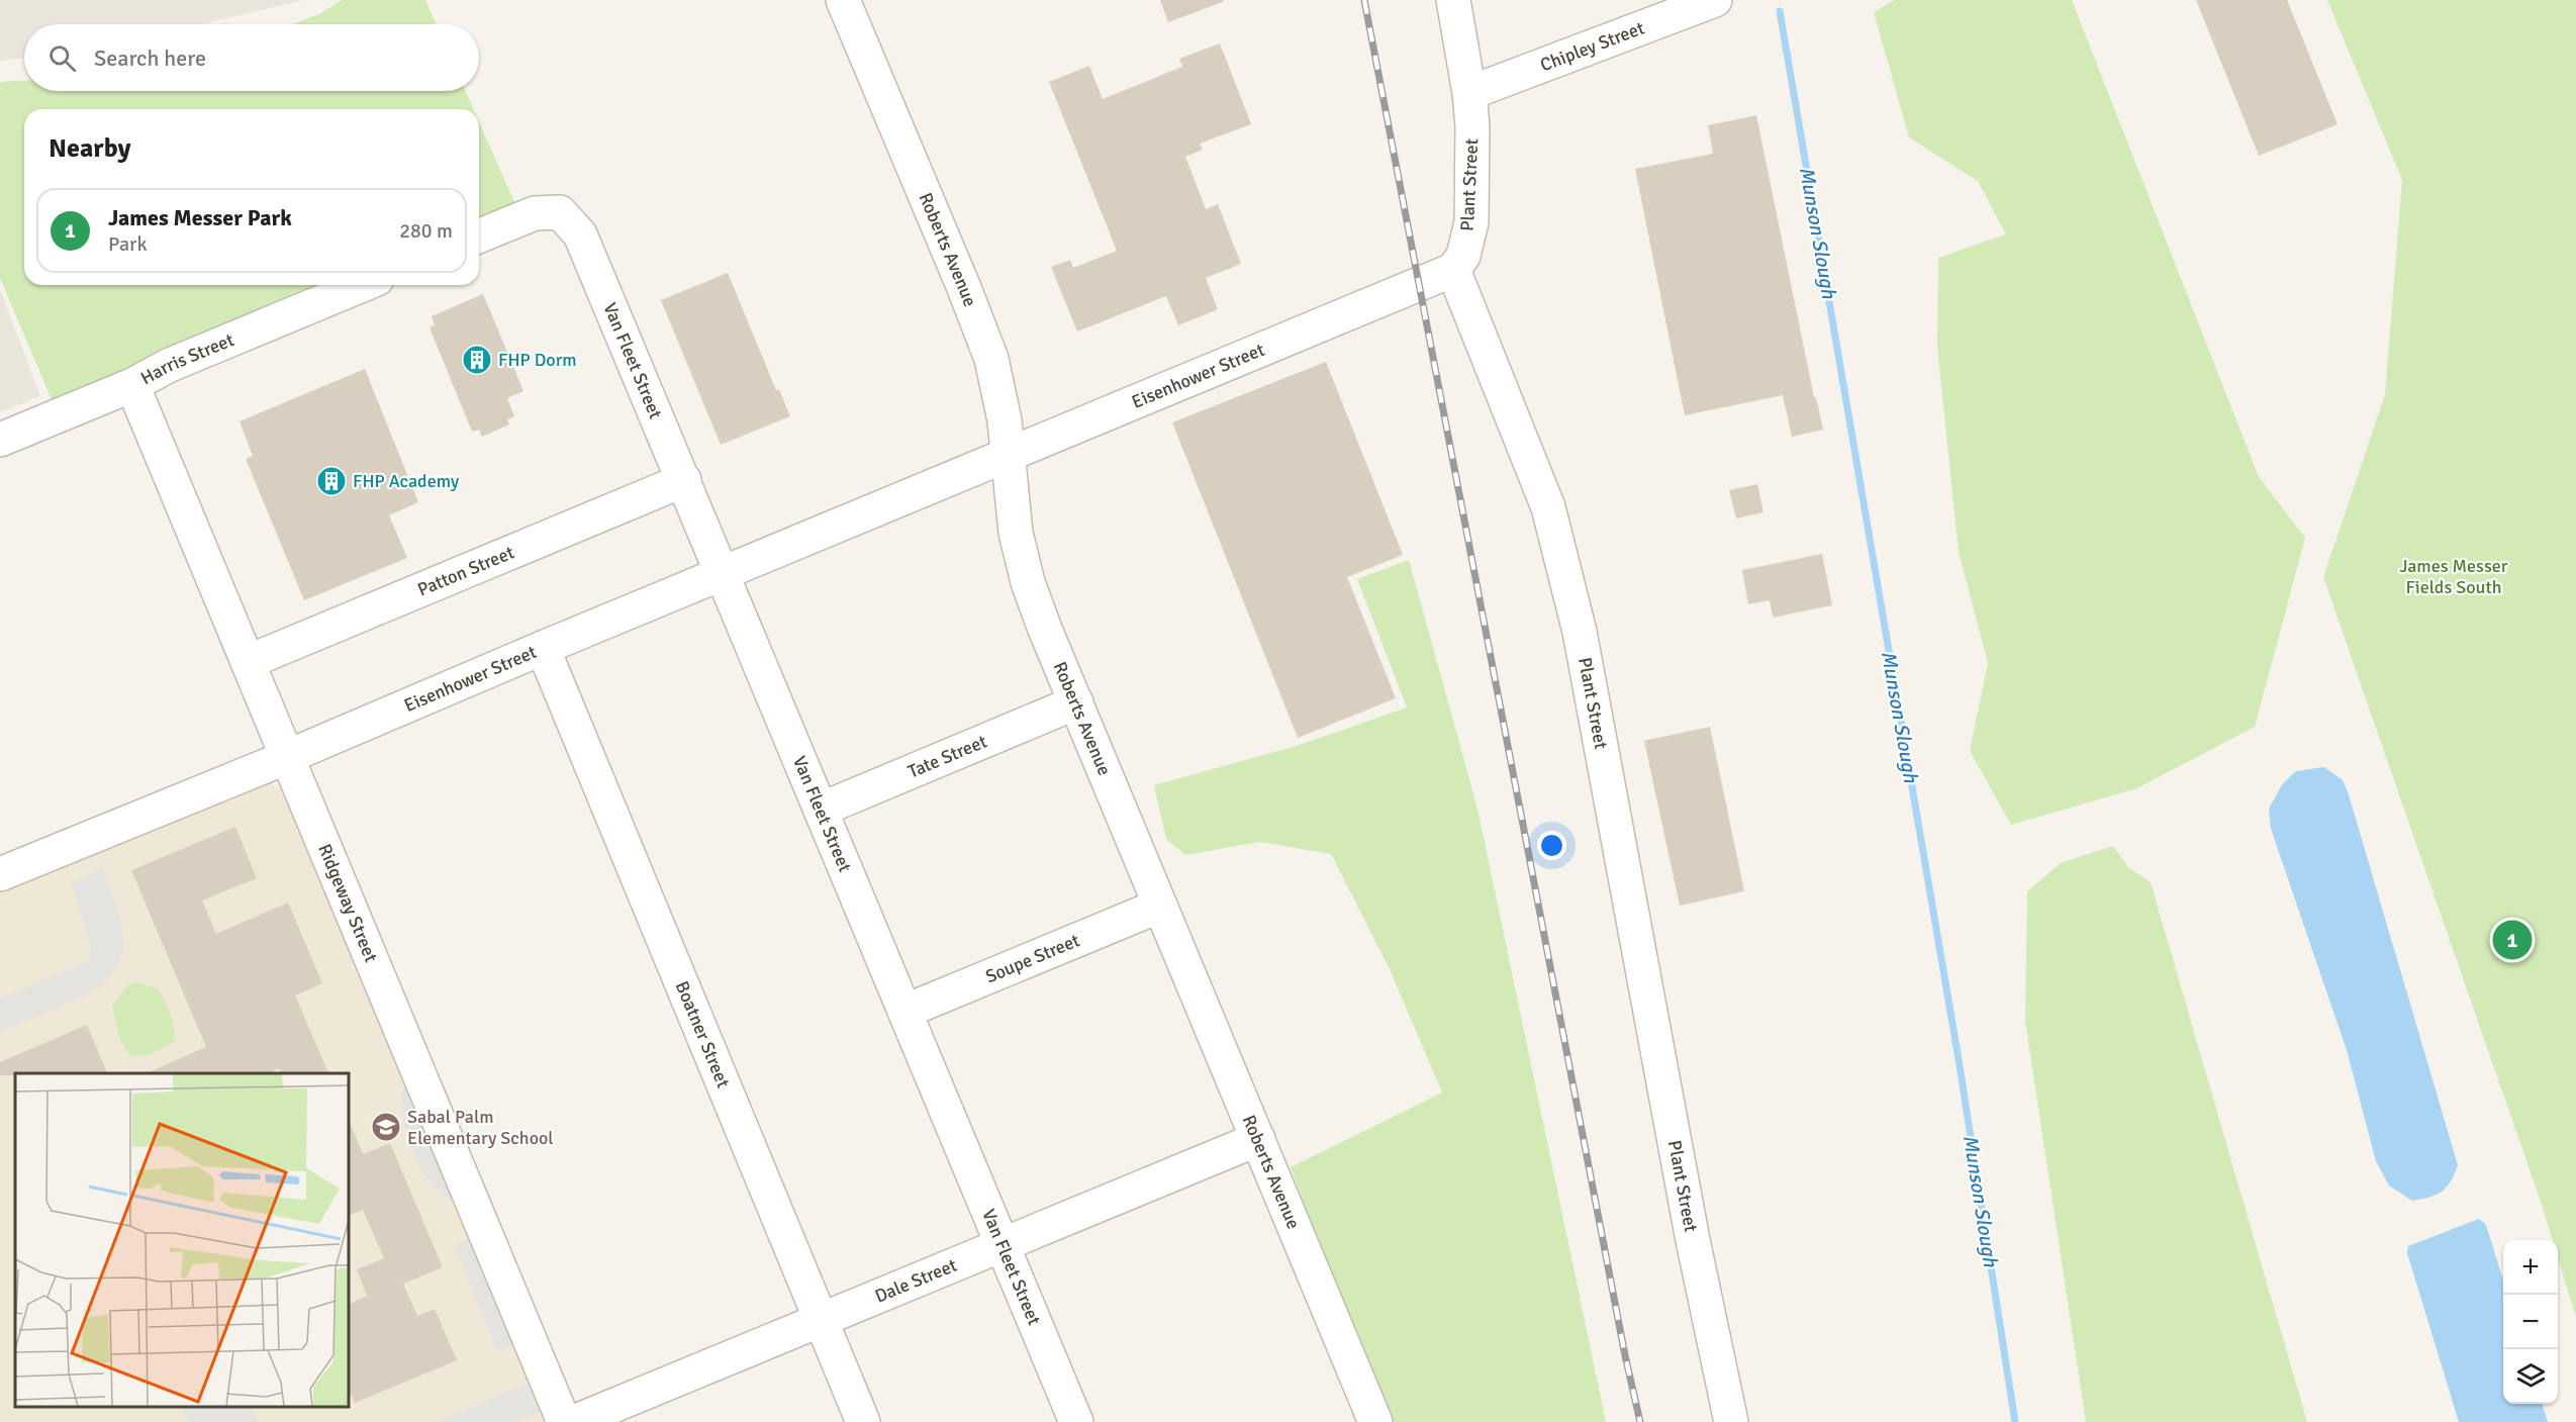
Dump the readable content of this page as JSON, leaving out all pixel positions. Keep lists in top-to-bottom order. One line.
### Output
{"streets":{"street":["Chipley Street","Plant Street","Roberts Avenue","Harris Street","Van Fleet Street","Eisenhower Street","Patton Street","Tate Street","Ridgeway Street","Soupe Street","Boatner Street","Dale Street"]},"crossings":[["Chipley Street","Plant Street"],["Plant Street","Eisenhower Street"],["Roberts Avenue","Eisenhower Street"],["Roberts Avenue","Tate Street"],["Roberts Avenue","Soupe Street"],["Roberts Avenue","Dale Street"],["Harris Street","Ridgeway Street"],["Van Fleet Street","Eisenhower Street"],["Van Fleet Street","Patton Street"],["Van Fleet Street","Tate Street"],["Van Fleet Street","Soupe Street"],["Van Fleet Street","Dale Street"],["Eisenhower Street","Ridgeway Street"],["Eisenhower Street","Boatner Street"],["Patton Street","Ridgeway Street"],["Boatner Street","Dale Street"]],"water":["Munson Slough"],"parks":["James Messer Fields South"],"places":{"building":["FHP Dorm","FHP Academy"],"school or university":["Sabal Palm Elementary School"]},"page":{"search":"Search here","heading":"Nearby","list":[{"mark":"1","name":"James Messer Park","note":"Park","value":"280 m"}],"pins":"1","map_buttons":["+","−"]}}
